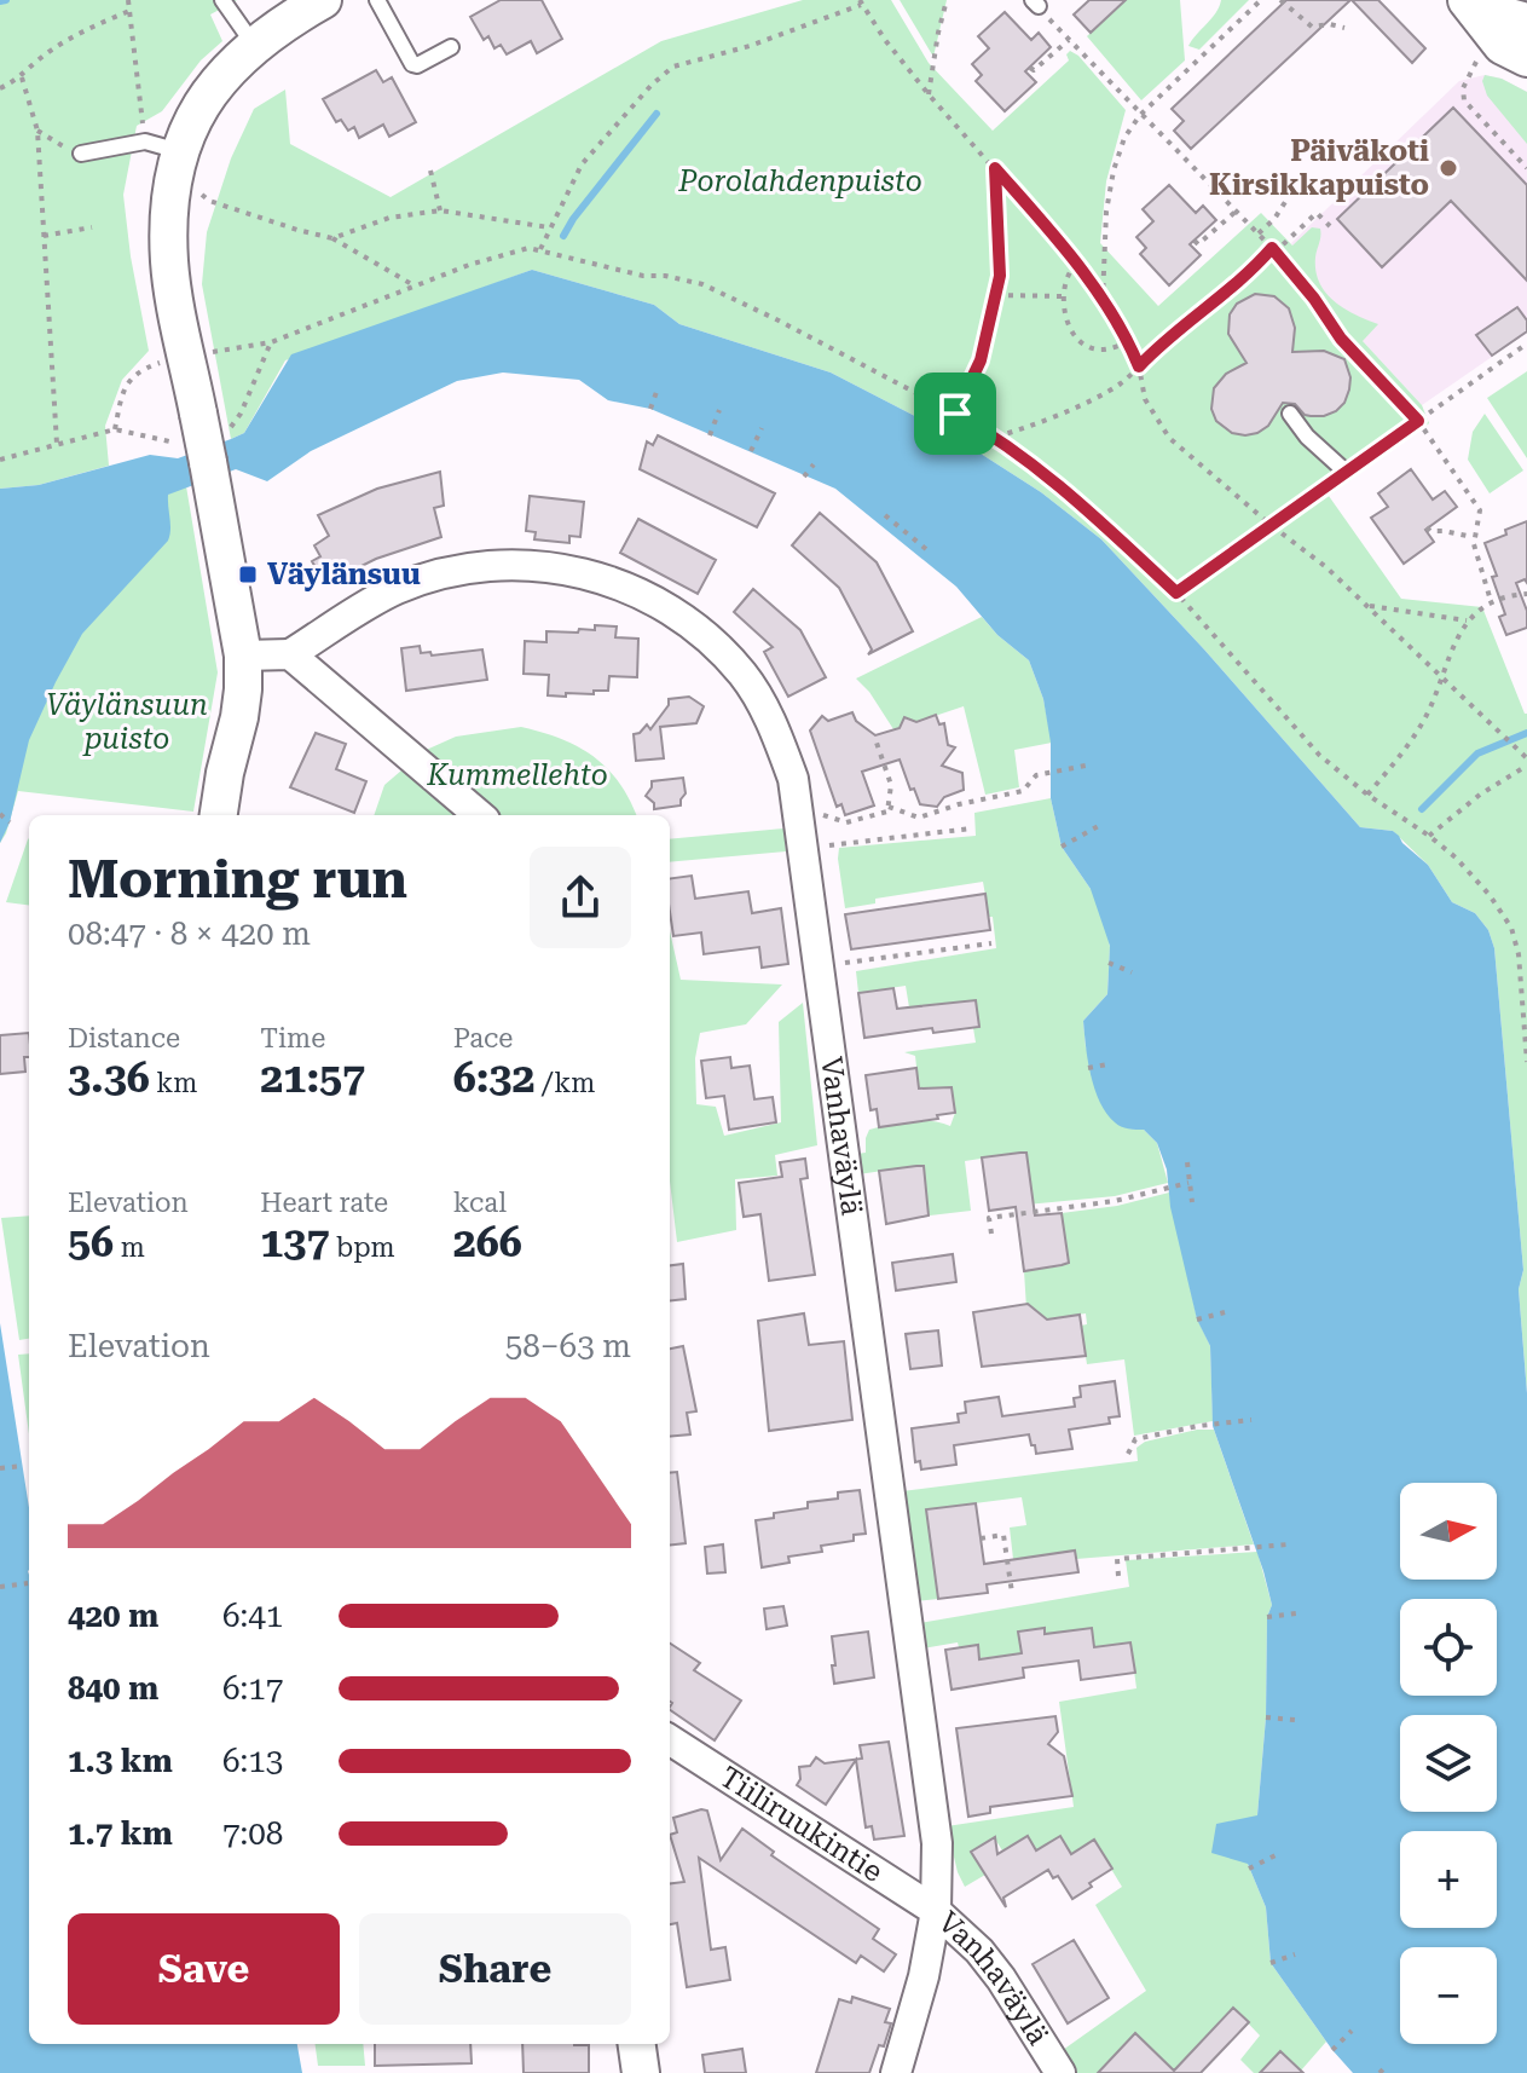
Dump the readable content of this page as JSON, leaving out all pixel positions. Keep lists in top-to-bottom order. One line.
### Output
{"streets":{"street":["Vanhaväylä","Tiiliruukintie"]},"crossings":[["Vanhaväylä","Tiiliruukintie"]],"parks":["Porolahdenpuisto","Väylänsuun puisto","Kummellehto"],"places":{"other":["Päiväkoti Kirsikkapuisto"],"transit":["Väylänsuu"]},"north":"right","page":{"heading":["Morning run","08:47 · 8 × 420 m"],"stats":[["Distance","3.36 km"],["Time","21:57"],["Pace","6:32 /km"],["Elevation","56 m"],["Heart rate","137 bpm"],["kcal","266"]],"chart":["Elevation","58–63 m"],"map_buttons":["+","−"],"list":[{"name":"420 m","note":"6:41"},{"name":"840 m","note":"6:17"},{"name":"1.3 km","note":"6:13"},{"name":"1.7 km","note":"7:08"}],"buttons":["Save","Share"]}}
